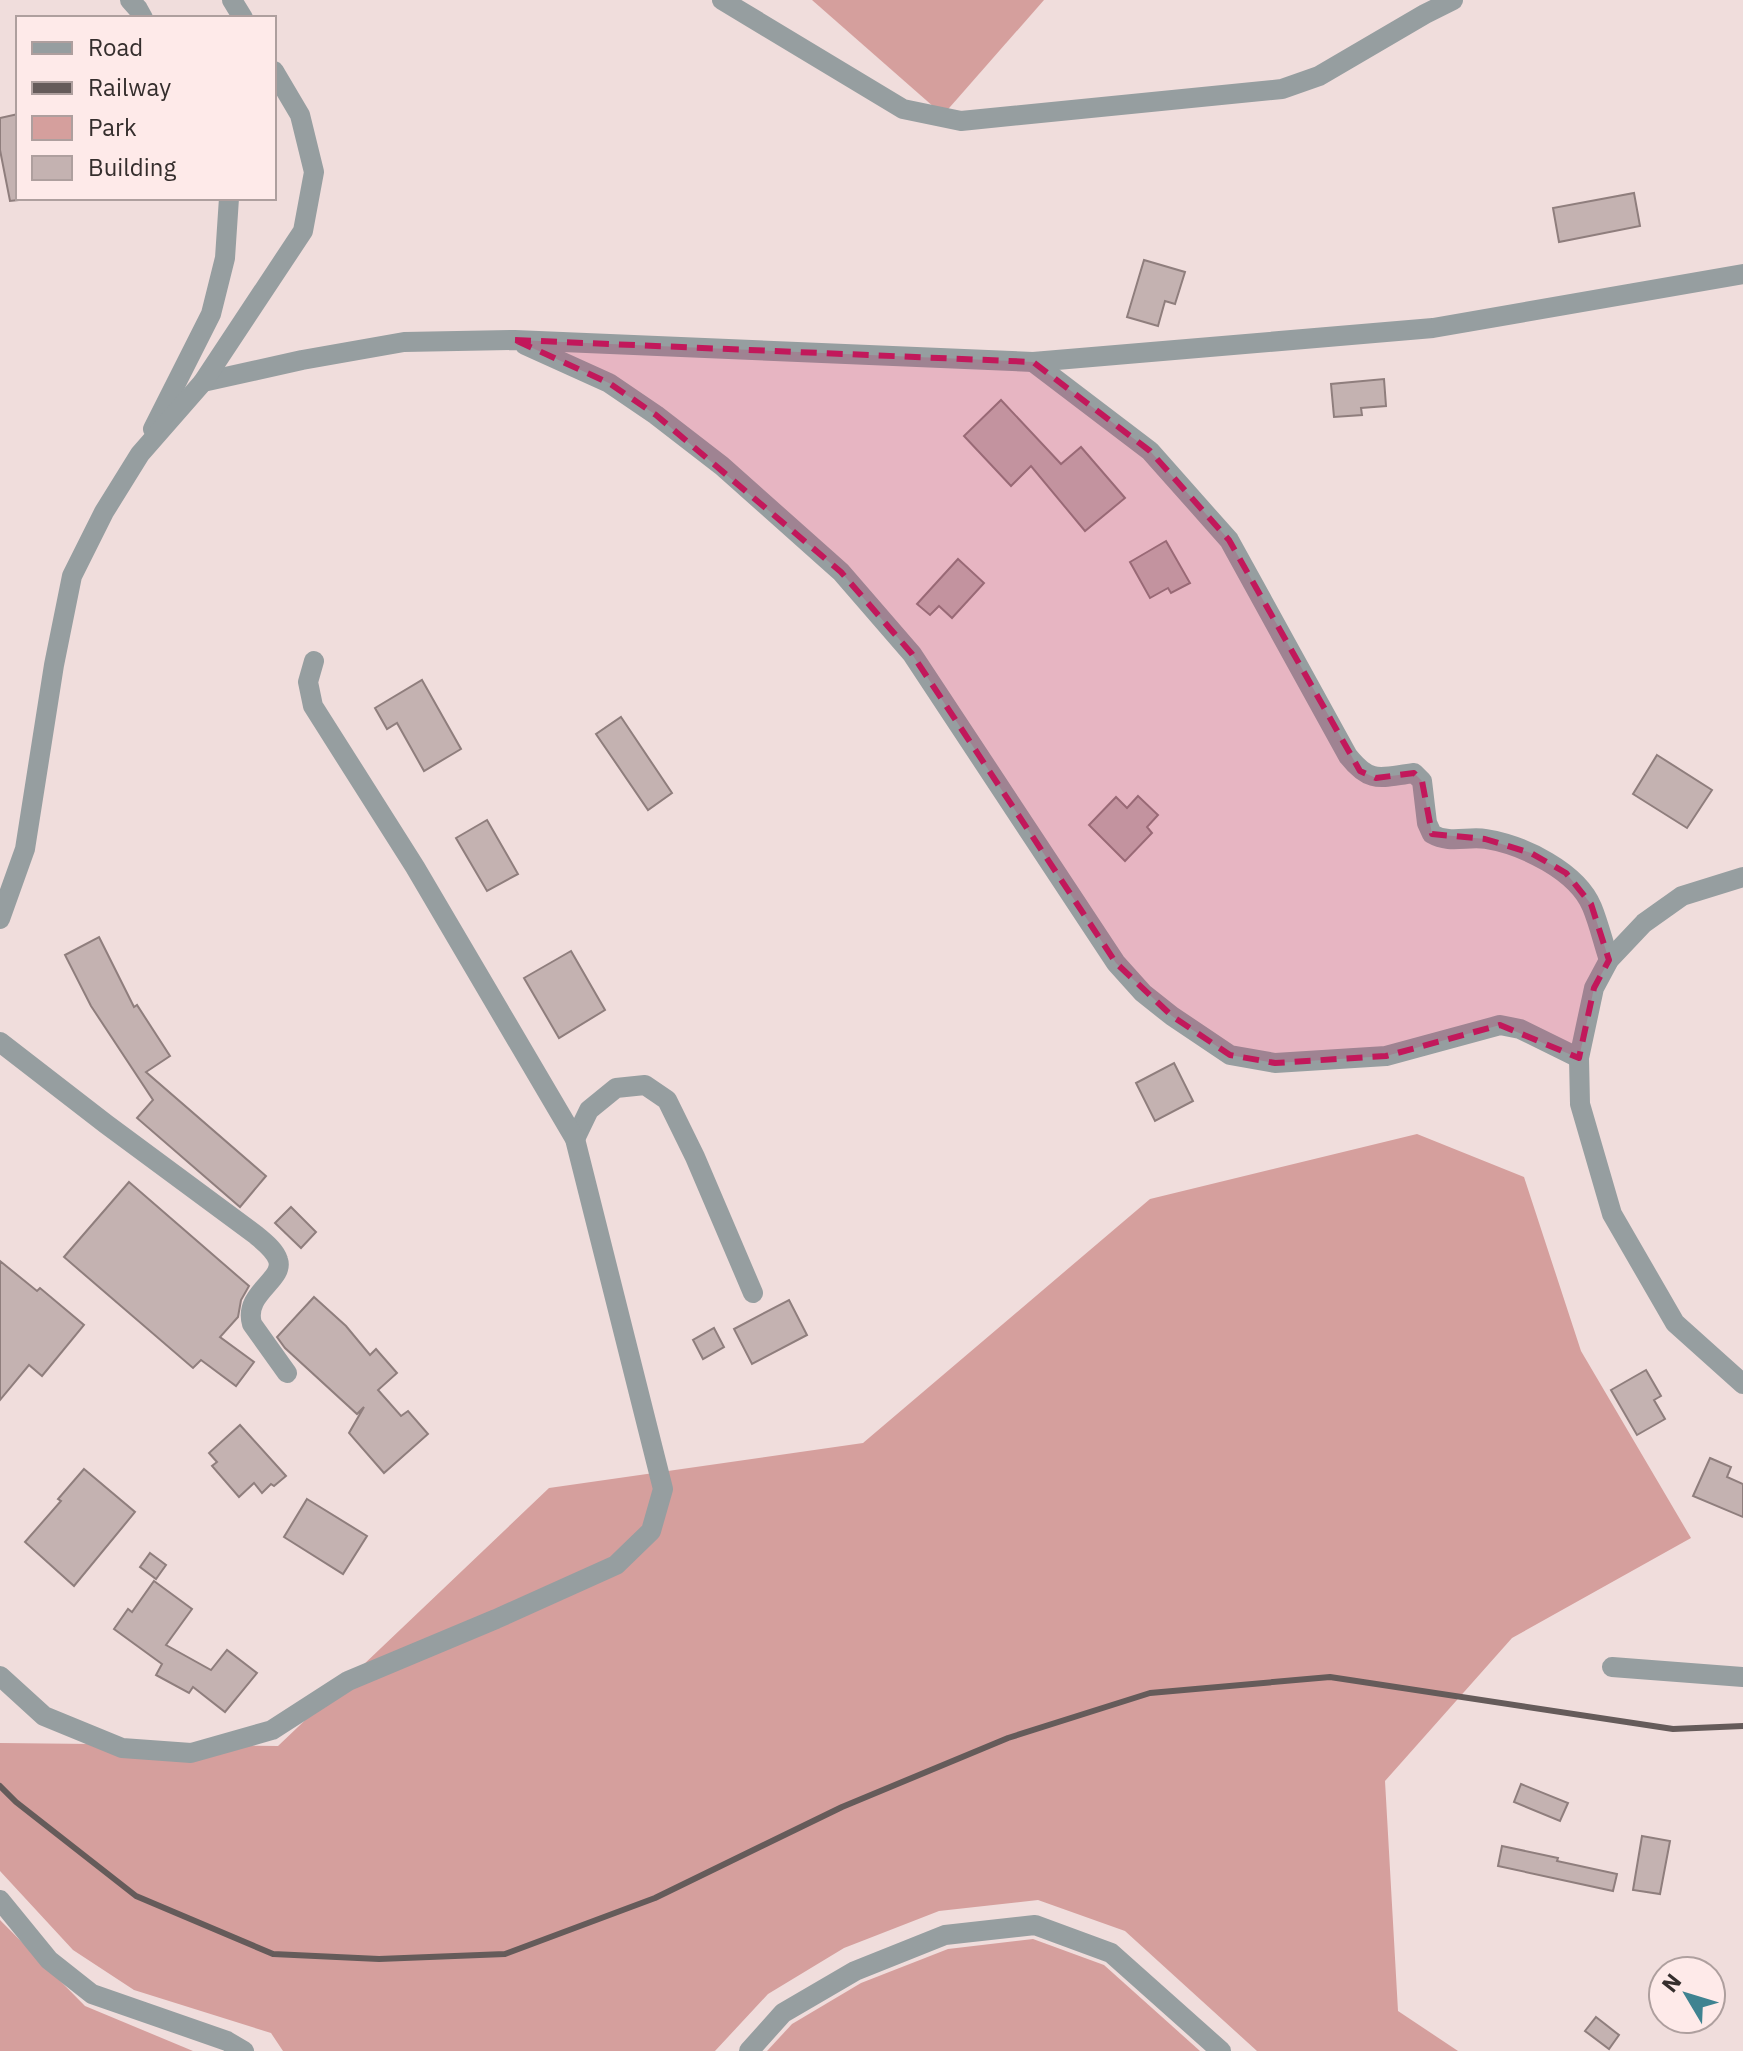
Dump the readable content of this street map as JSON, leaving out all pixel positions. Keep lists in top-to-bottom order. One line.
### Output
{"legend":["Road","Railway","Park","Building"],"north":"top left"}
